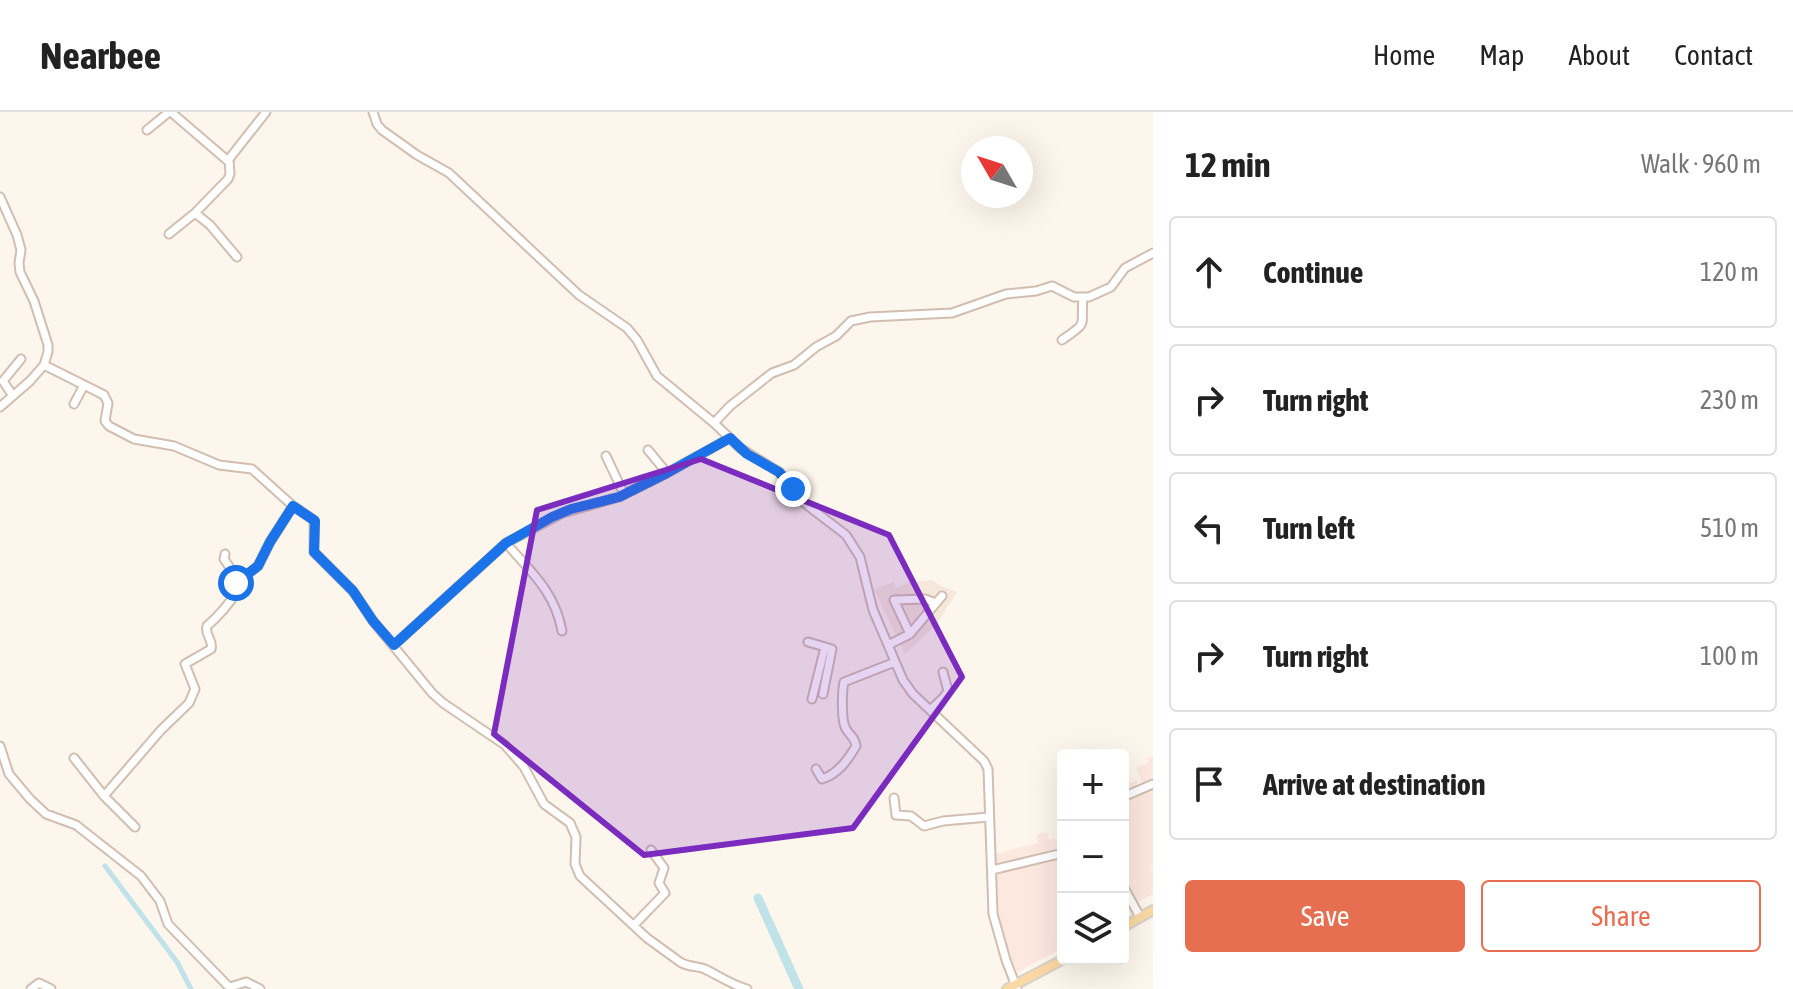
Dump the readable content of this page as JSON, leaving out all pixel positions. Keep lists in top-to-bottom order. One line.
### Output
{"north":"top left","page":{"header":"Nearbee","nav":["Home","Map","About","Contact"],"heading":["12 min","Walk · 960 m"],"list":[["Continue","120 m"],["Turn right","230 m"],["Turn left","510 m"],["Turn right","100 m"],"Arrive at destination"],"map_buttons":["+","−"],"buttons":["Save","Share"]}}
